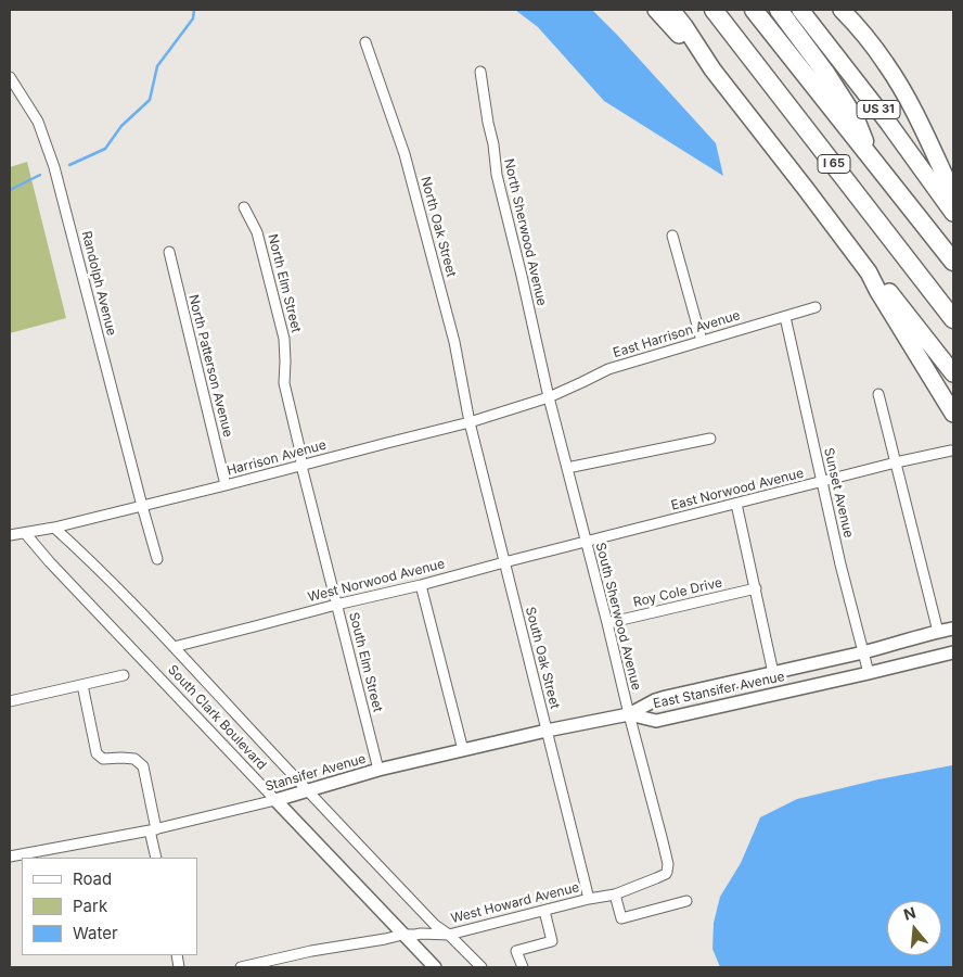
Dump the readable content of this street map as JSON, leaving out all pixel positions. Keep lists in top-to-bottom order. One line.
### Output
{"streets":{"highway":["I 65"],"main road":["US 31"],"street":["North Oak Street","North Sherwood Avenue","Randolph Avenue","North Elm Street","East Harrison Avenue","North Patterson Avenue","Harrison Avenue","East Norwood Avenue","Sunset Avenue","West Norwood Avenue","Roy Cole Drive","South Sherwood Avenue","South Oak Street","South Elm Street","East Stansifer Avenue","South Clark Boulevard","Stansifer Avenue","West Howard Avenue"]},"crossings":[["North Oak Street","Harrison Avenue"],["North Oak Street","South Oak Street"],["North Sherwood Avenue","East Harrison Avenue"],["North Sherwood Avenue","Harrison Avenue"],["North Sherwood Avenue","South Sherwood Avenue"],["Randolph Avenue","Harrison Avenue"],["North Elm Street","Harrison Avenue"],["North Elm Street","South Elm Street"],["East Harrison Avenue","Harrison Avenue"],["East Harrison Avenue","Sunset Avenue"],["East Harrison Avenue","South Sherwood Avenue"],["North Patterson Avenue","Harrison Avenue"],["Harrison Avenue","South Sherwood Avenue"],["Harrison Avenue","South Oak Street"],["Harrison Avenue","South Elm Street"],["Harrison Avenue","South Clark Boulevard"],["East Norwood Avenue","Sunset Avenue"],["East Norwood Avenue","West Norwood Avenue"],["East Norwood Avenue","South Sherwood Avenue"],["Sunset Avenue","East Stansifer Avenue"],["West Norwood Avenue","South Sherwood Avenue"],["West Norwood Avenue","South Oak Street"],["West Norwood Avenue","South Elm Street"],["West Norwood Avenue","South Clark Boulevard"],["Roy Cole Drive","South Sherwood Avenue"],["South Sherwood Avenue","East Stansifer Avenue"],["South Sherwood Avenue","Stansifer Avenue"],["South Sherwood Avenue","West Howard Avenue"],["South Oak Street","Stansifer Avenue"],["South Oak Street","West Howard Avenue"],["South Elm Street","Stansifer Avenue"],["East Stansifer Avenue","Stansifer Avenue"],["South Clark Boulevard","Stansifer Avenue"],["South Clark Boulevard","West Howard Avenue"]],"legend":["Road","Park","Water"],"north":"top"}
